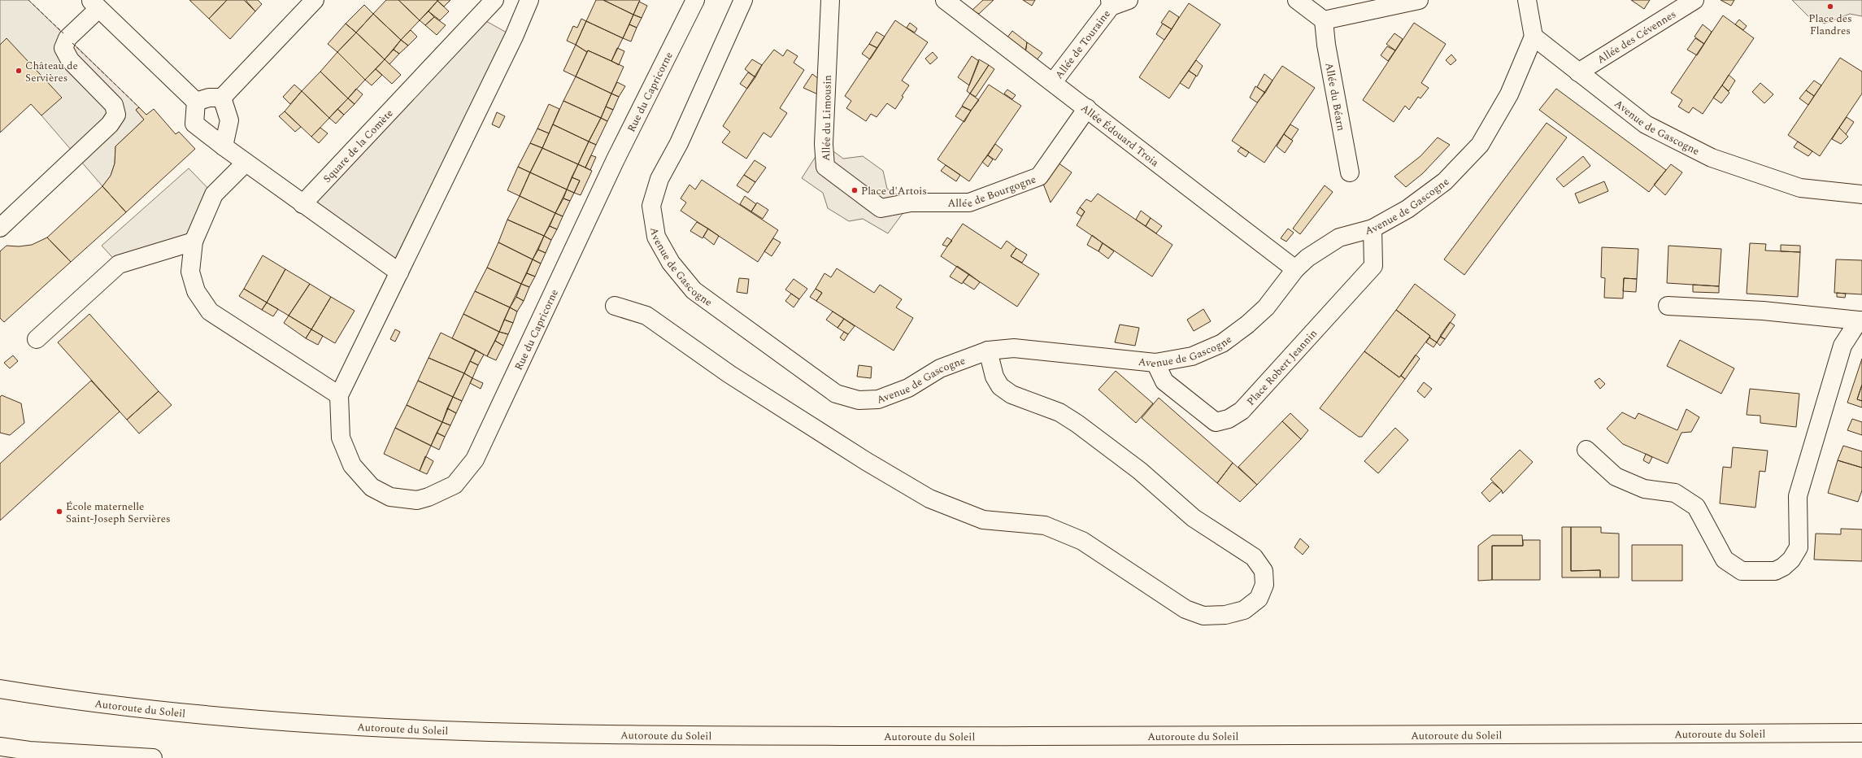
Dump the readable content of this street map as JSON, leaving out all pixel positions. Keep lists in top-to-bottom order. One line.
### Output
{"streets":{"main road":["Allée des Cévennes","Allée de Touraine","Rue du Capricorne","Allée du Béarn","Allée du Limousin","Avenue de Gascogne","Allée Édouard Troia","Square de la Comète","Allée de Bourgogne","Place Robert Jeannin","Autoroute du Soleil"]},"crossings":[["Allée des Cévennes","Avenue de Gascogne"],["Allée de Touraine","Allée Édouard Troia"],["Allée du Limousin","Allée de Bourgogne"],["Avenue de Gascogne","Allée Édouard Troia"],["Avenue de Gascogne","Place Robert Jeannin"],["Allée Édouard Troia","Allée de Bourgogne"]],"places":["Place des Flandres","Château de Servières","Place d'Artois","École maternelle Saint-Joseph Servières"]}
